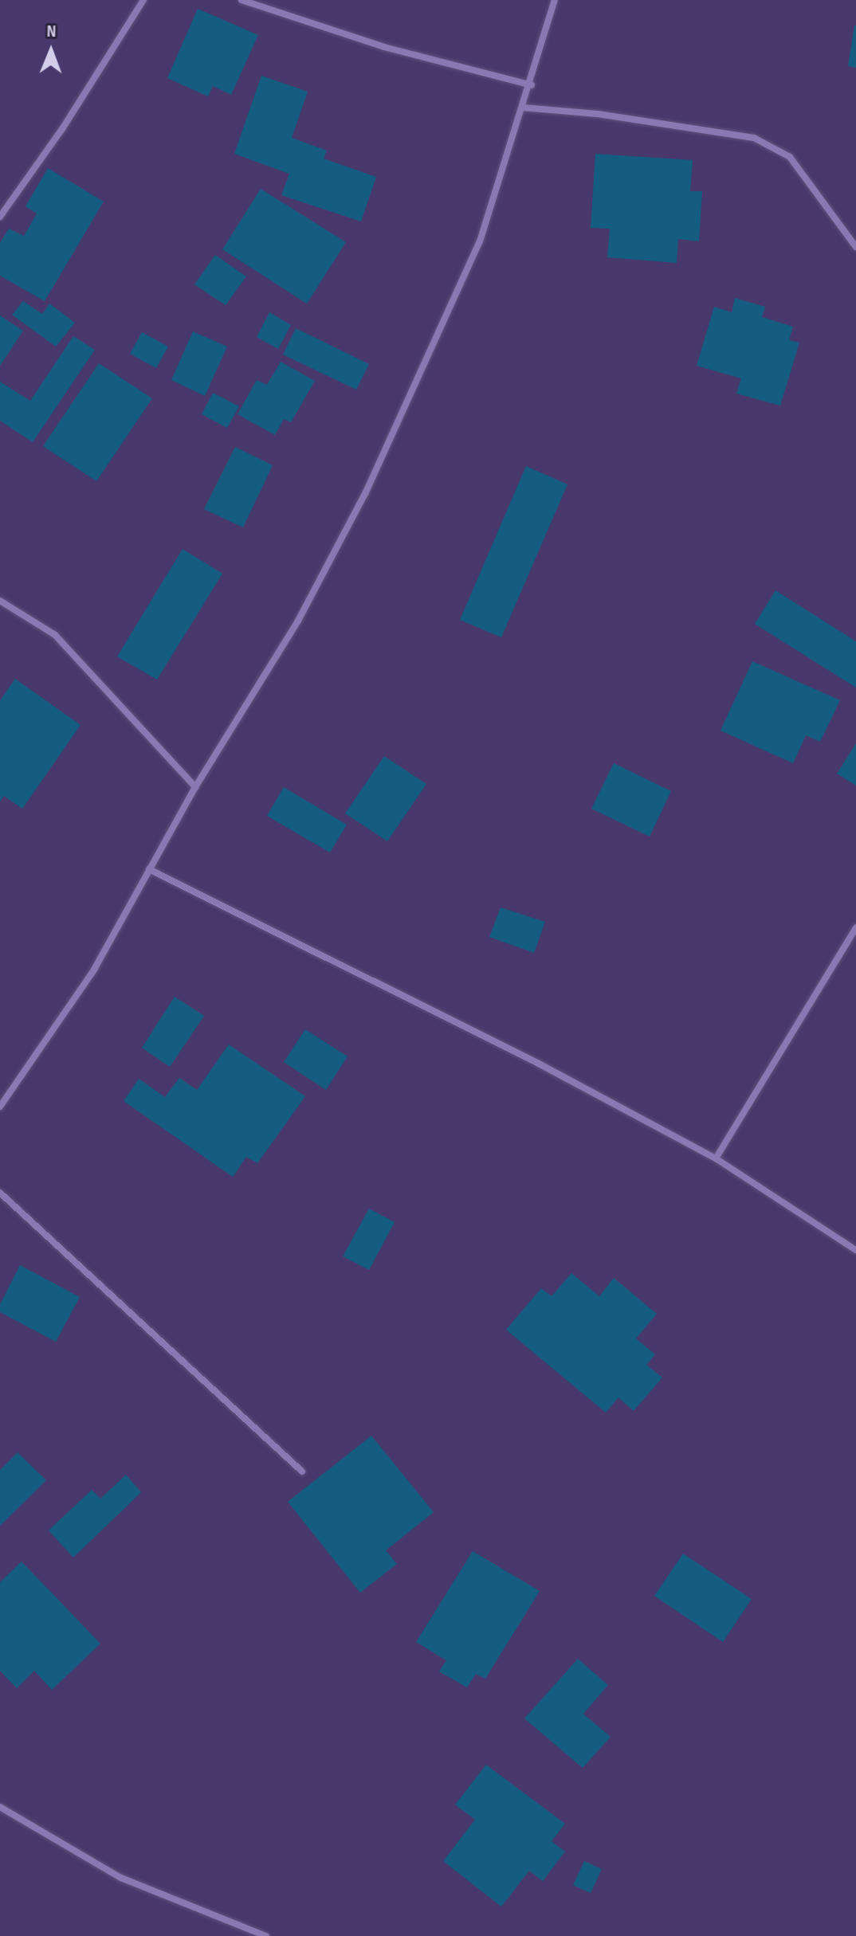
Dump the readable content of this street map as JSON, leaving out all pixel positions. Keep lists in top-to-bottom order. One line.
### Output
{"north":"top"}
